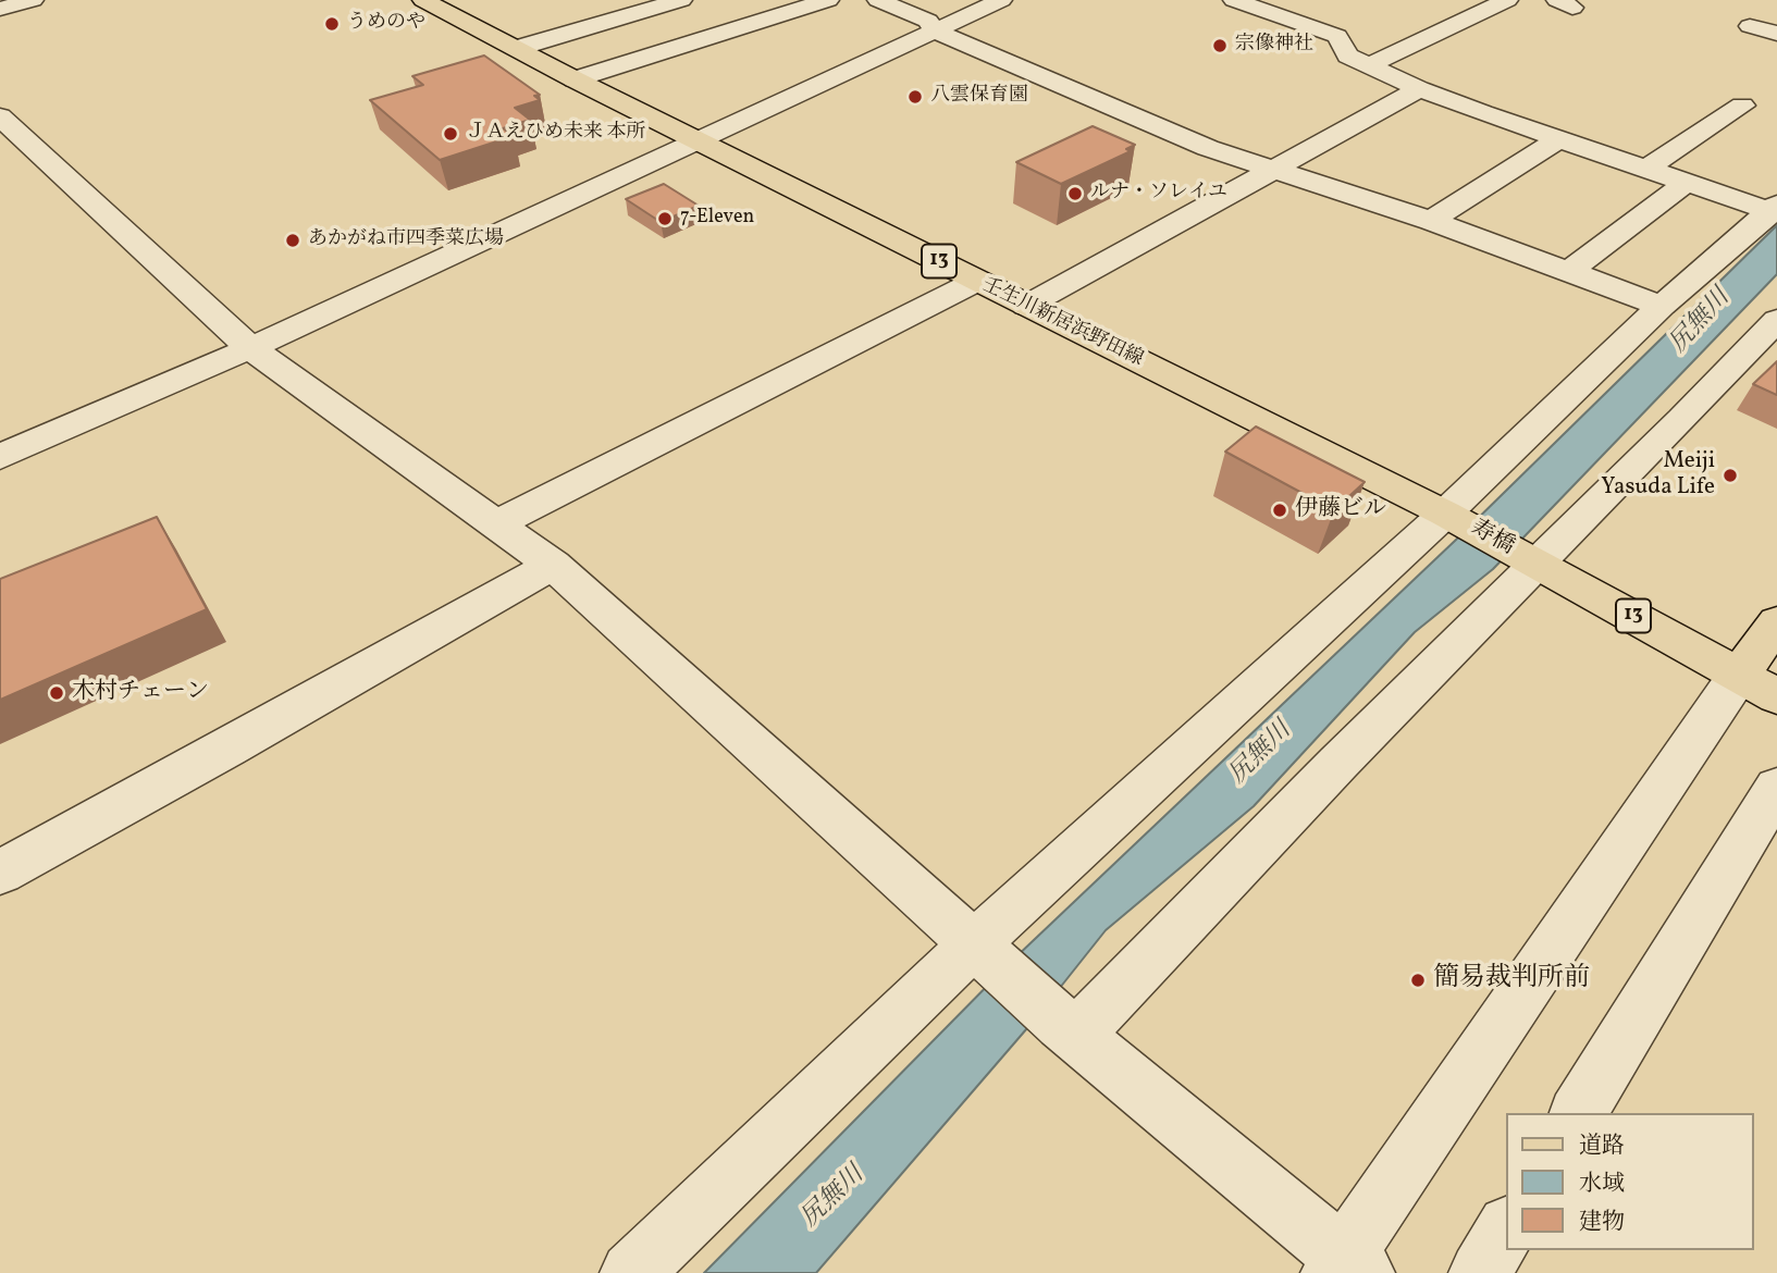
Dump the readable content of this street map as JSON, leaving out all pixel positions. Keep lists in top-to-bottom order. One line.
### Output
{"streets":{"main road":["13","壬生川新居浜野田線","寿橋"]},"crossings":[["13","寿橋"],["壬生川新居浜野田線","寿橋"]],"water":["尻無川"],"places":["うめのや","宗像神社","八雲保育園","ＪＡえひめ未来 本所","ルナ・ソレイユ","7-Eleven","あかがね市四季菜広場","Meiji Yasuda Life","伊藤ビル","木村チェーン","簡易裁判所前"],"legend":["道路","水域","建物"]}
